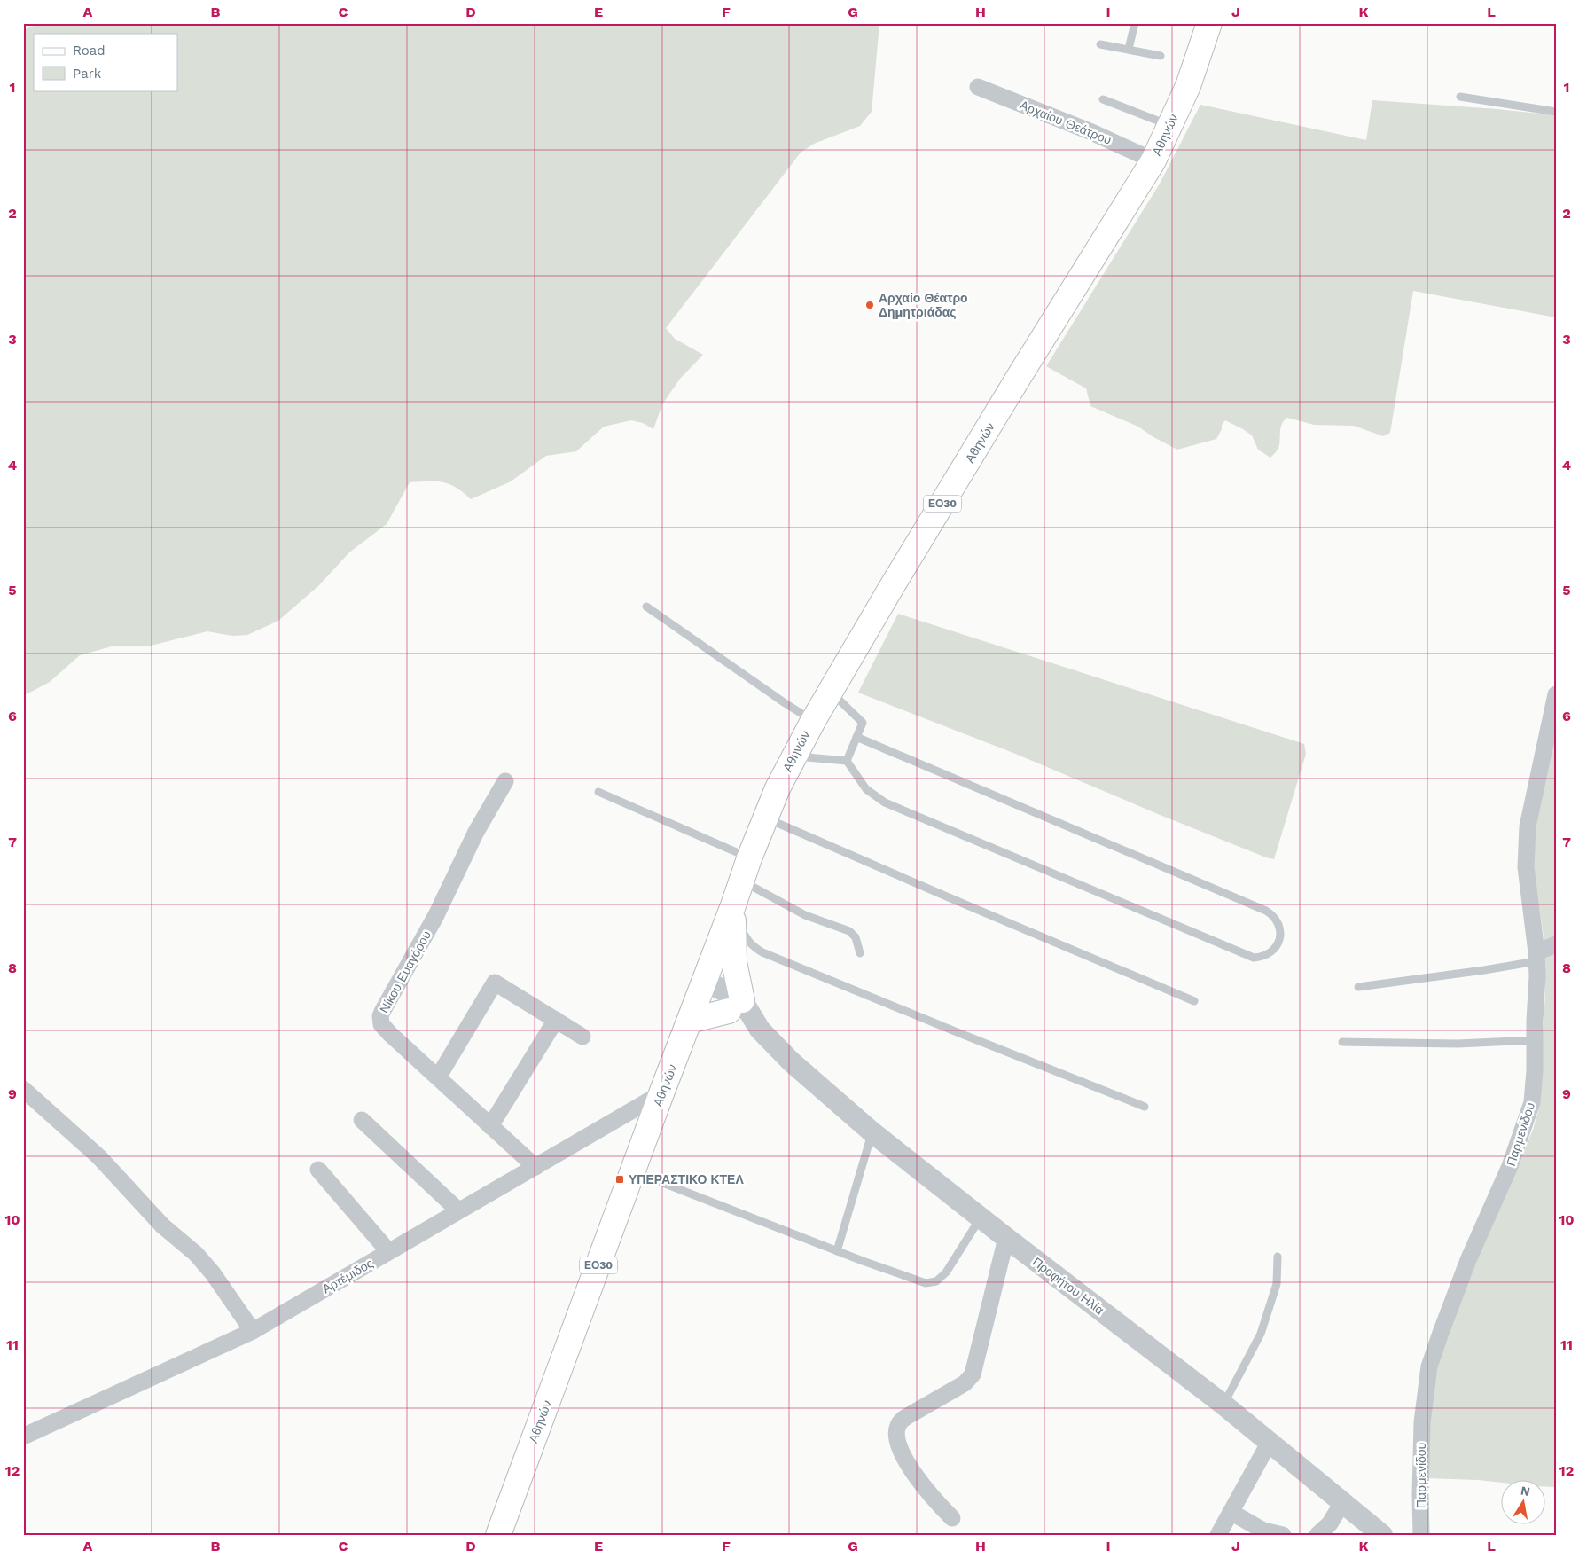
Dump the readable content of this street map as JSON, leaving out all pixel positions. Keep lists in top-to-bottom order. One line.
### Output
{"streets":{"main road":["Αθηνών","ΕΟ30"],"street":["Αρχαίου Θεάτρου","Νίκου Ευαγόρου","Παρμενίδου","Αρτέμιδος","Προφήτου Ηλία"]},"crossings":[["Αρχαίου Θεάτρου","Αθηνών"],["Αθηνών","Αρτέμιδος"],["Νίκου Ευαγόρου","Αρτέμιδος"]],"places":{"other":["Αρχαίο Θέατρο Δημητριάδας"],"transit":["ΥΠΕΡΑΣΤΙΚΟ ΚΤΕΛ"]},"legend":["Road","Park"],"north":"top","grid":{"columns":["A","B","C","D","E","F","G","H","I","J","K","L"],"rows":["1","2","3","4","5","6","7","8","9","10","11","12"]}}
